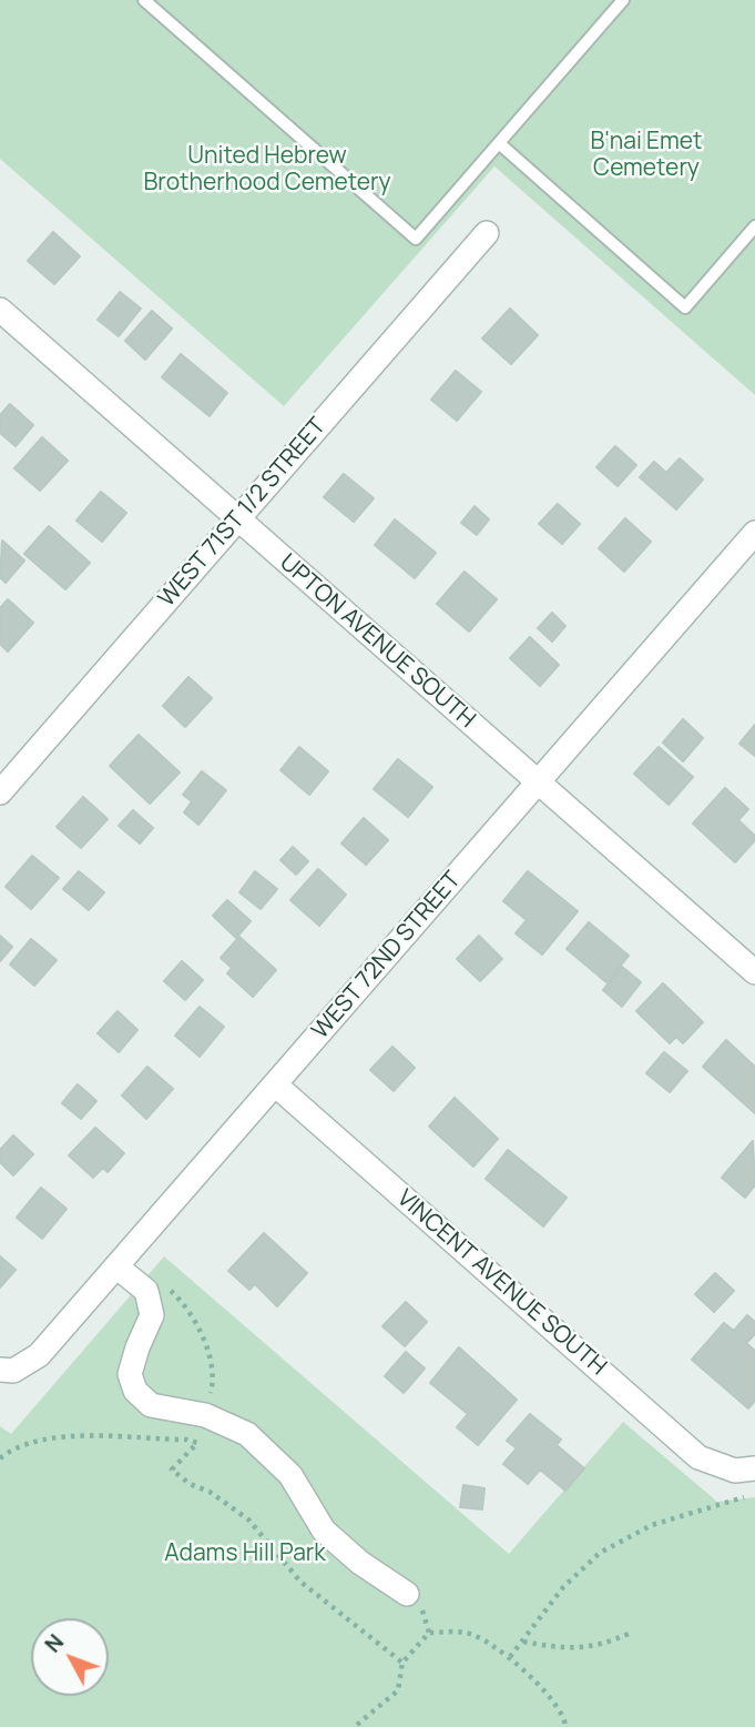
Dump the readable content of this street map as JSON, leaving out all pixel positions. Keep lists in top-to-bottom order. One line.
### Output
{"streets":{"street":["WEST 71ST 1/2 STREET","UPTON AVENUE SOUTH","WEST 72ND STREET","VINCENT AVENUE SOUTH"]},"crossings":[["WEST 71ST 1/2 STREET","UPTON AVENUE SOUTH"],["UPTON AVENUE SOUTH","WEST 72ND STREET"],["WEST 72ND STREET","VINCENT AVENUE SOUTH"]],"parks":["B'nai Emet Cemetery","United Hebrew Brotherhood Cemetery","Adams Hill Park"],"north":"top left"}
